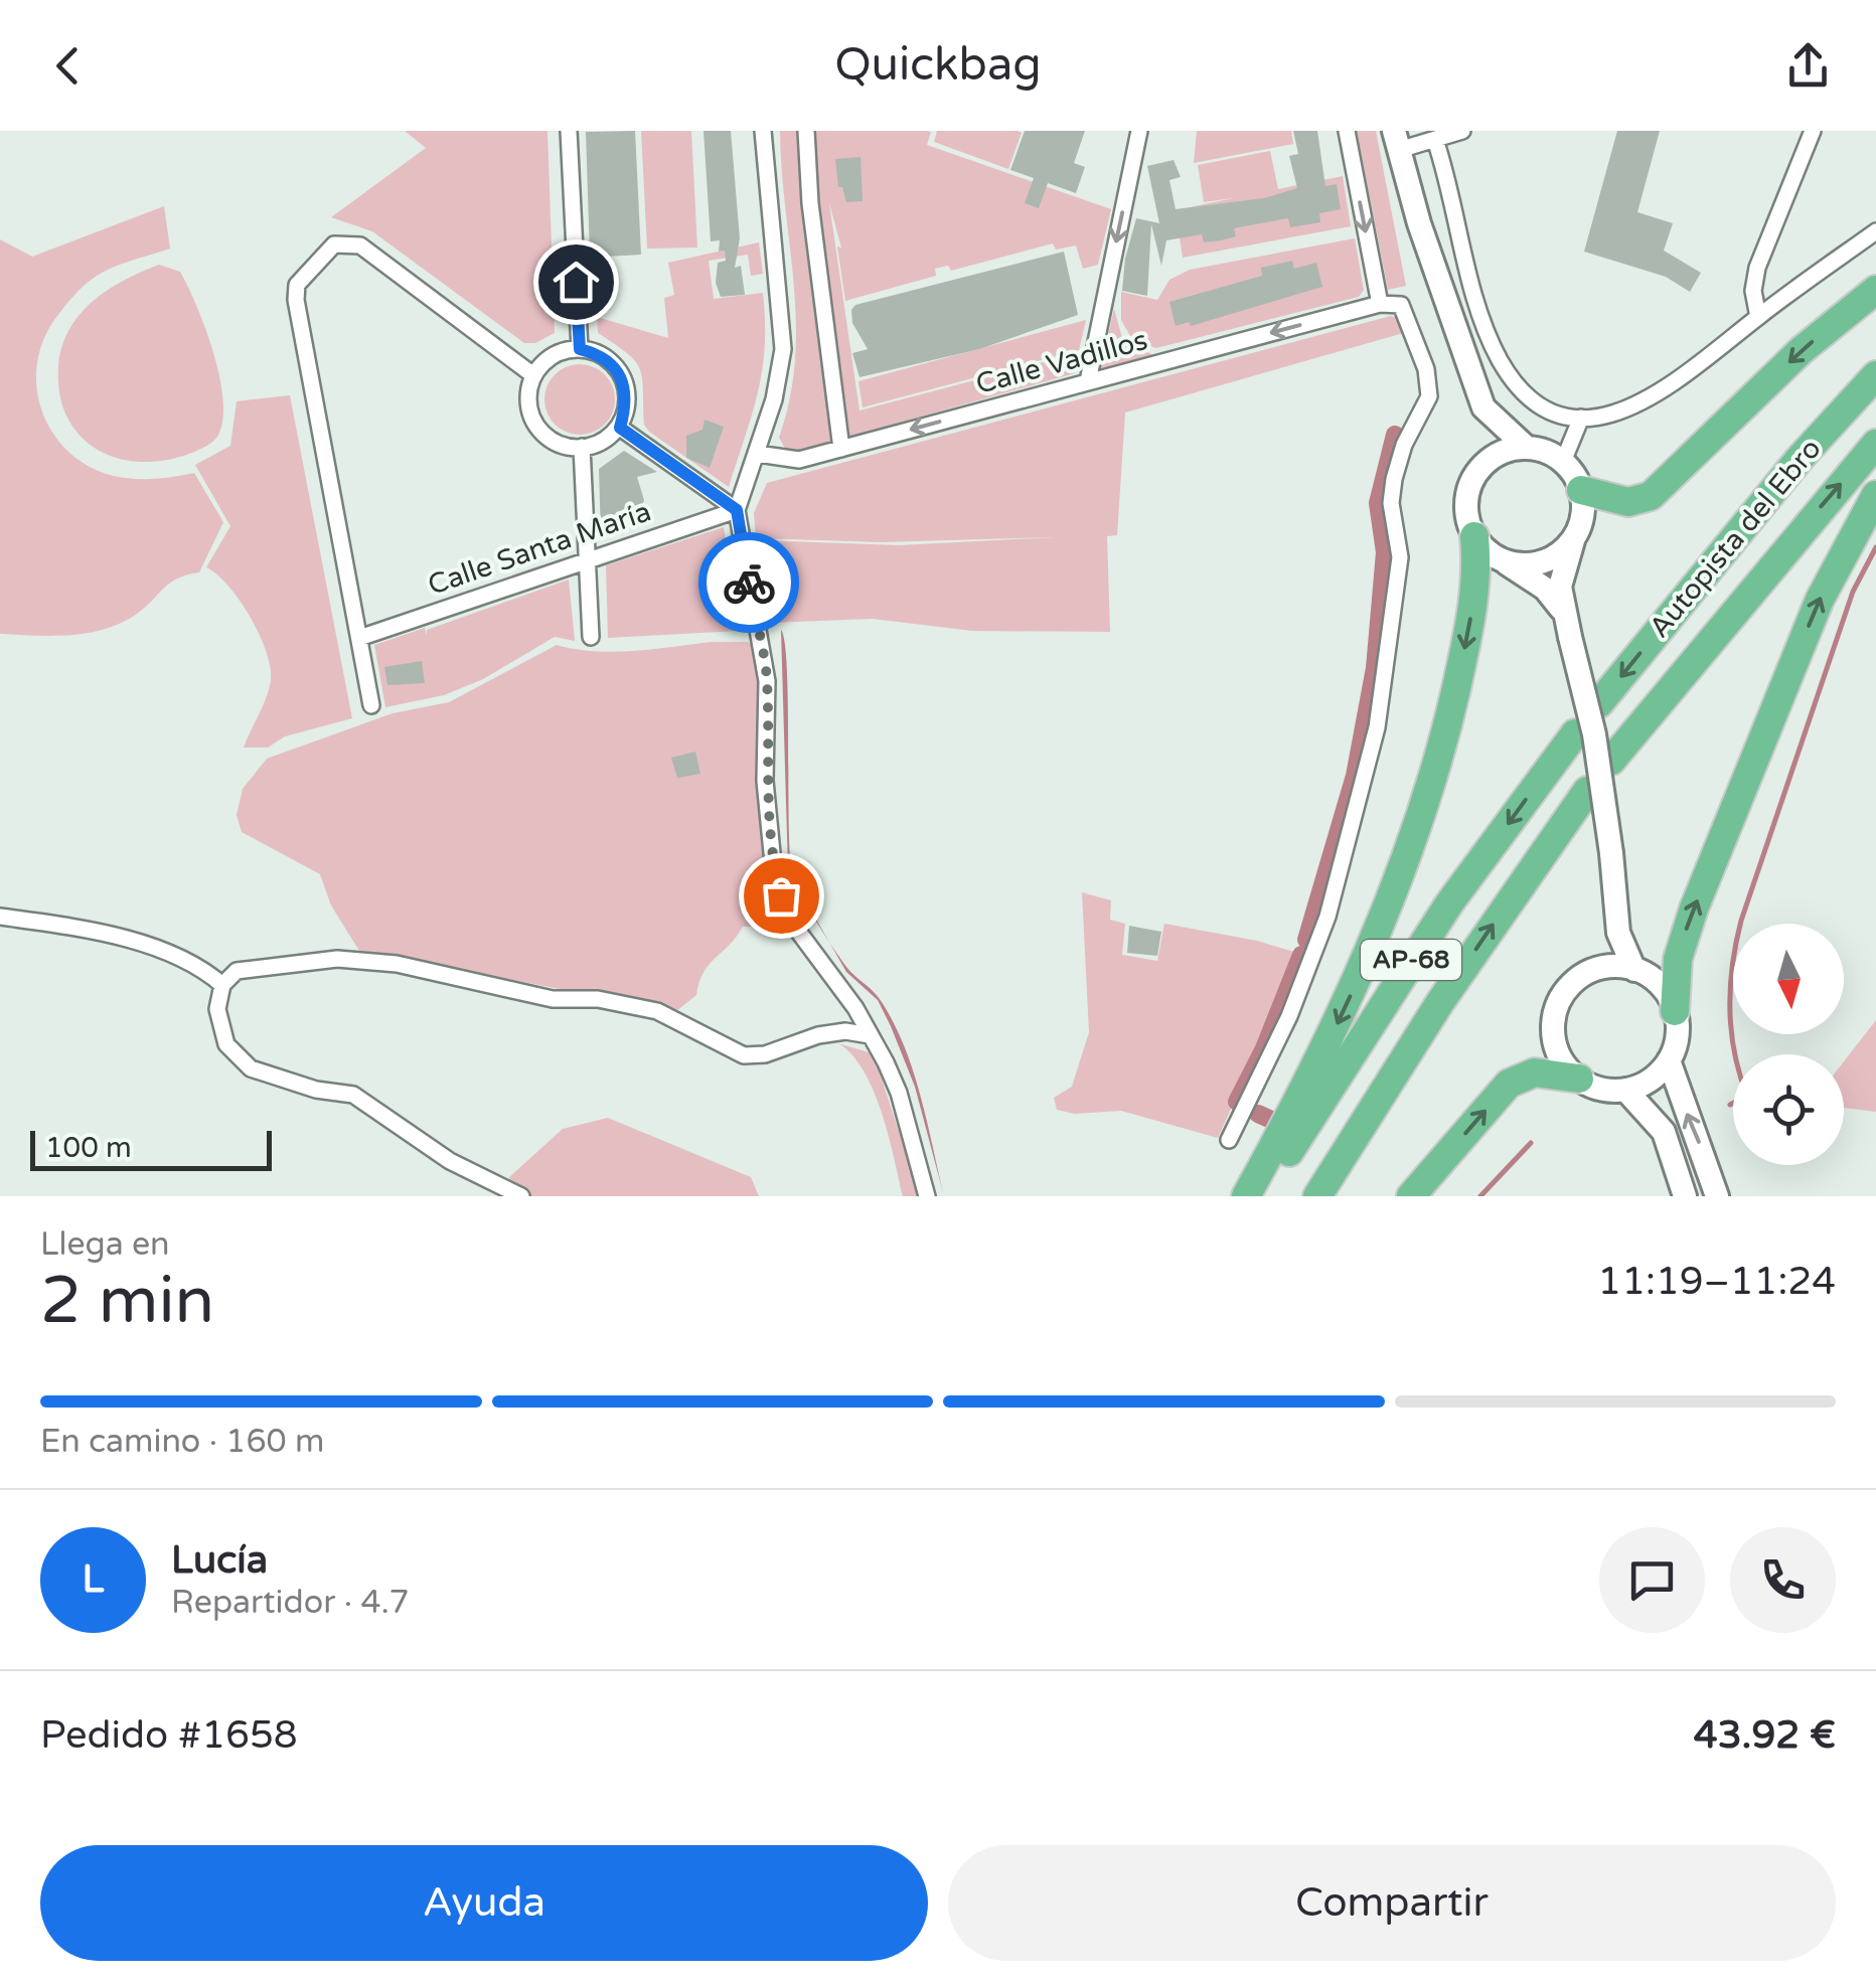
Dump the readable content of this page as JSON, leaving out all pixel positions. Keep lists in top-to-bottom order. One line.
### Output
{"streets":{"highway":["Autopista del Ebro","AP-68"],"street":["Calle Vadillos","Calle Santa María"]},"one_way":["Calle Vadillos"],"scale_bar":"100 m","north":"bottom","page":{"header":"Quickbag","scale":"100 m","heading":["2 min","Llega en","11:19–11:24"],"panel":["Lucía","Repartidor · 4.7","Pedido #1658","43.92 €"],"bar":"En camino · 160 m","round":"L","buttons":["Ayuda","Compartir"]}}
